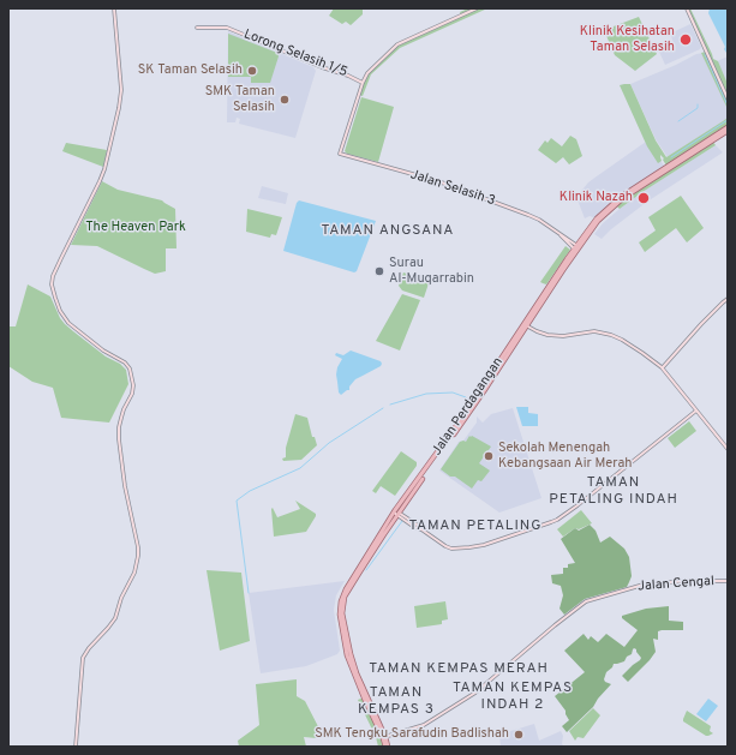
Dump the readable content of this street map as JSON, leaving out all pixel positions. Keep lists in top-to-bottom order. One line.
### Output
{"streets":{"main road":["Jalan Perdagangan"],"street":["Lorong Selasih 1/5","Jalan Selasih 3","Jalan Cengal"]},"crossings":[["Lorong Selasih 1/5","Jalan Selasih 3"],["Jalan Selasih 3","Jalan Perdagangan"],["Jalan Perdagangan","Jalan Cengal"]],"districts":["TAMAN ANGSANA","TAMAN PETALING INDAH","TAMAN PETALING","TAMAN KEMPAS MERAH","TAMAN KEMPAS INDAH 2","TAMAN KEMPAS 3"],"parks":["The Heaven Park"],"places":["Klinik Kesihatan Taman Selasih","SK Taman Selasih","SMK Taman Selasih","Klinik Nazah","Surau Al-Muqarrabin","Sekolah Menengah Kebangsaan Air Merah","SMK Tengku Sarafudin Badlishah"]}
